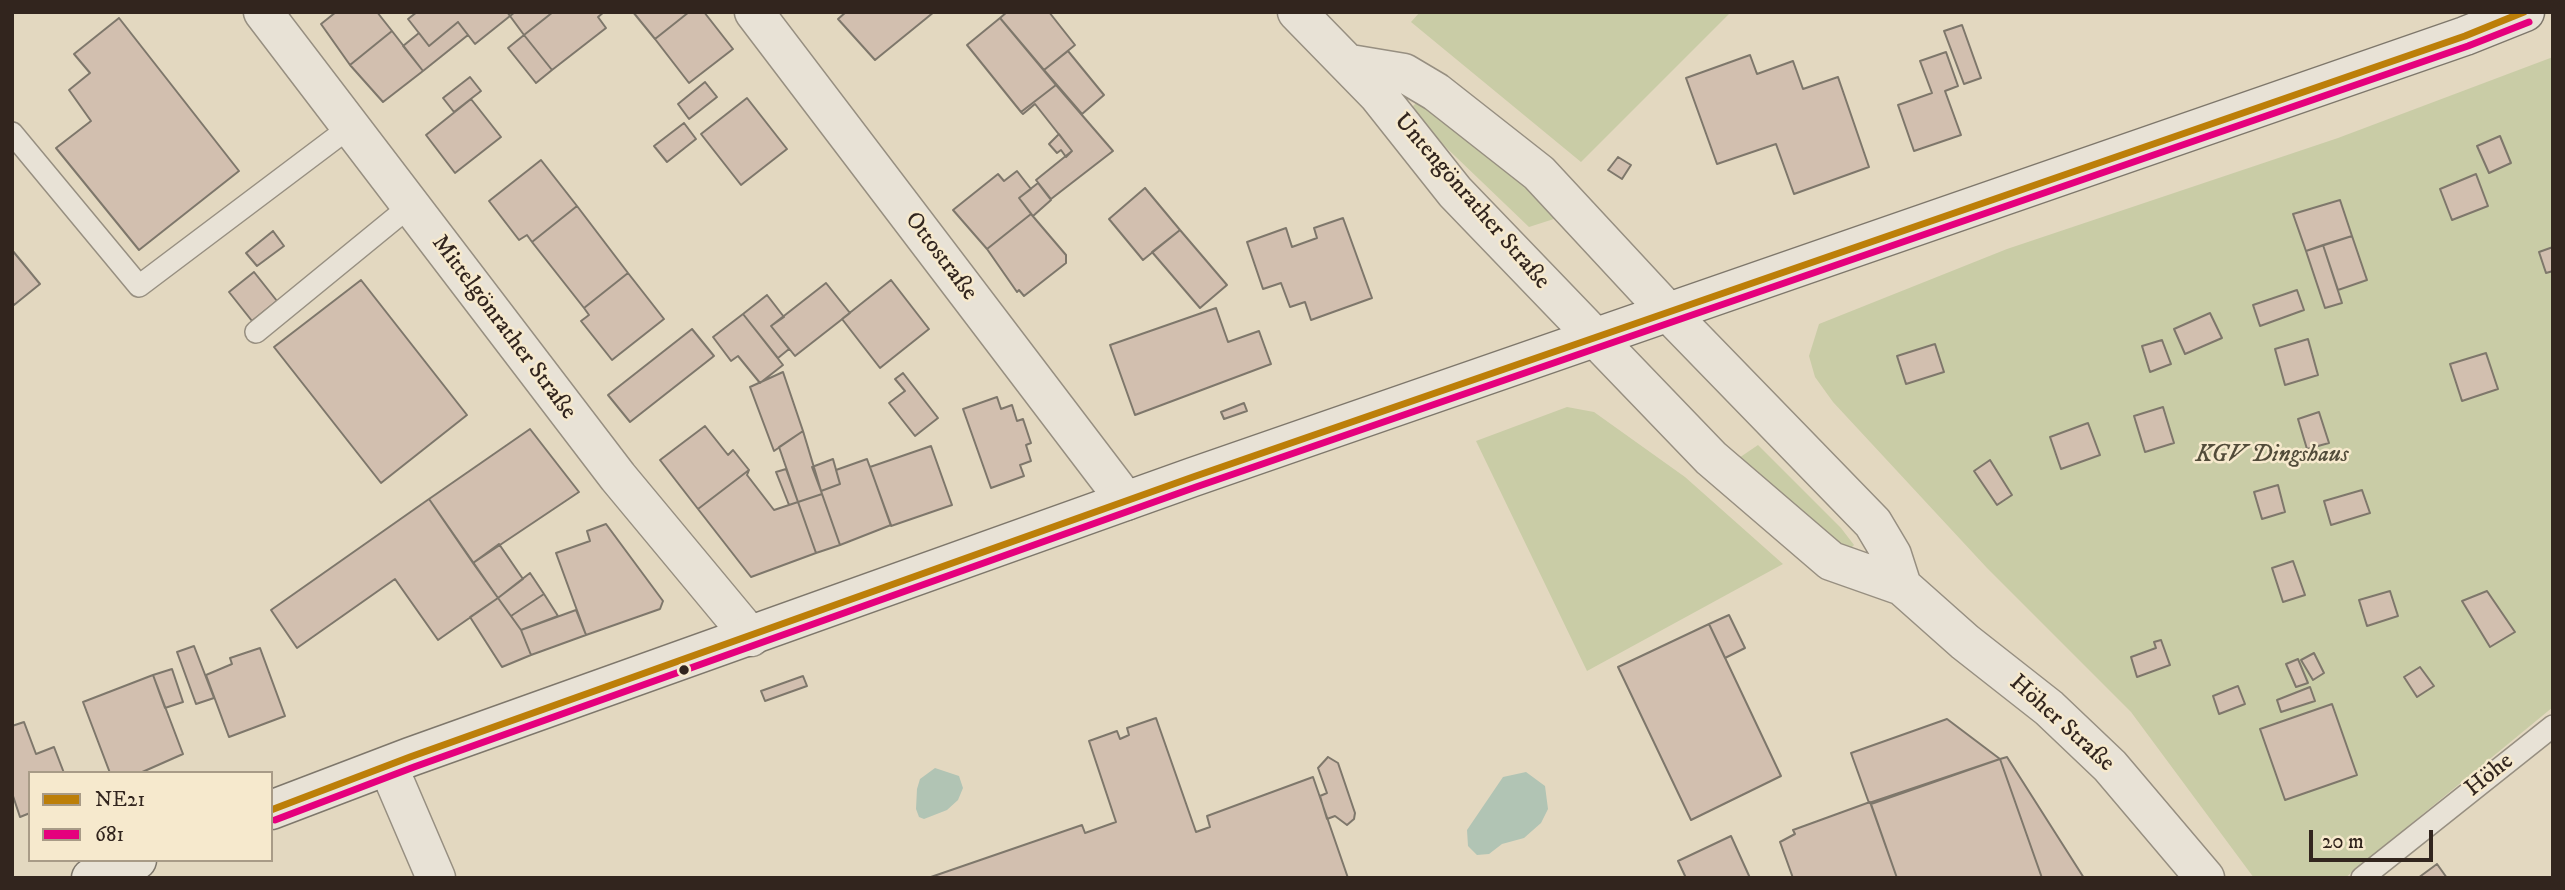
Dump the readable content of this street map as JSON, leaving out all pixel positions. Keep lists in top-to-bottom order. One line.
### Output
{"streets":{"street":["Untengönrather Straße","Ottostraße","Mittelgönrather Straße","Höher Straße"],"lane":["Höhe"]},"crossings":[["Untengönrather Straße","Höher Straße"]],"parks":["KGV Dingshaus"],"lines":["transit line NE21","transit line 681"],"legend":["NE21","681"],"scale_bar":"20 m"}
